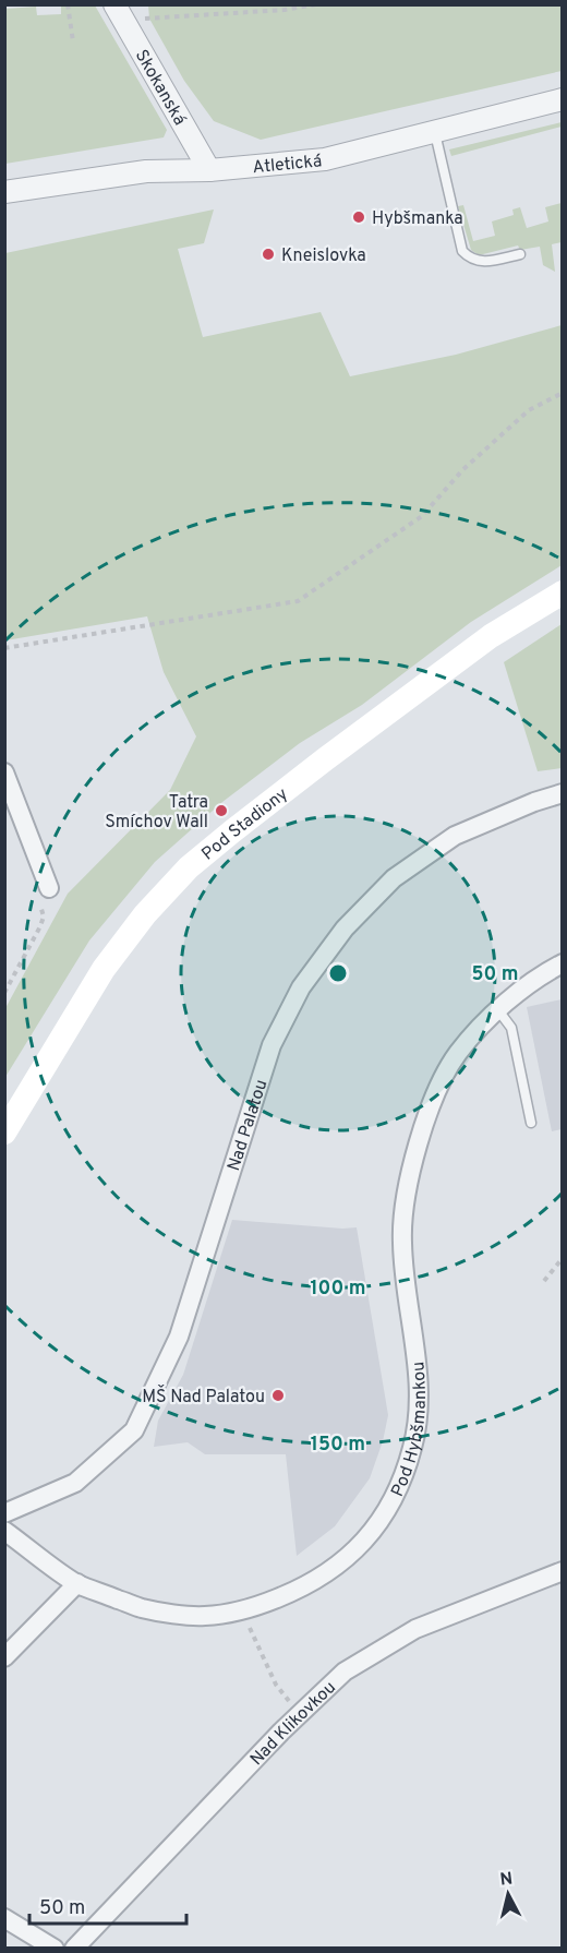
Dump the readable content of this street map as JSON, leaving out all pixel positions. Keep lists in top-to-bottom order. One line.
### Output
{"streets":{"main road":["Pod Stadiony"],"street":["Skokanská","Atletická","Nad Palatou","Pod Hybšmankou","Nad Klikovkou"]},"crossings":[["Skokanská","Atletická"]],"places":["Hybšmanka","Kneislovka","Tatra Smíchov Wall","MŠ Nad Palatou"],"scale_bar":"50 m","north":"top","rings":["50 m","100 m","150 m"]}
